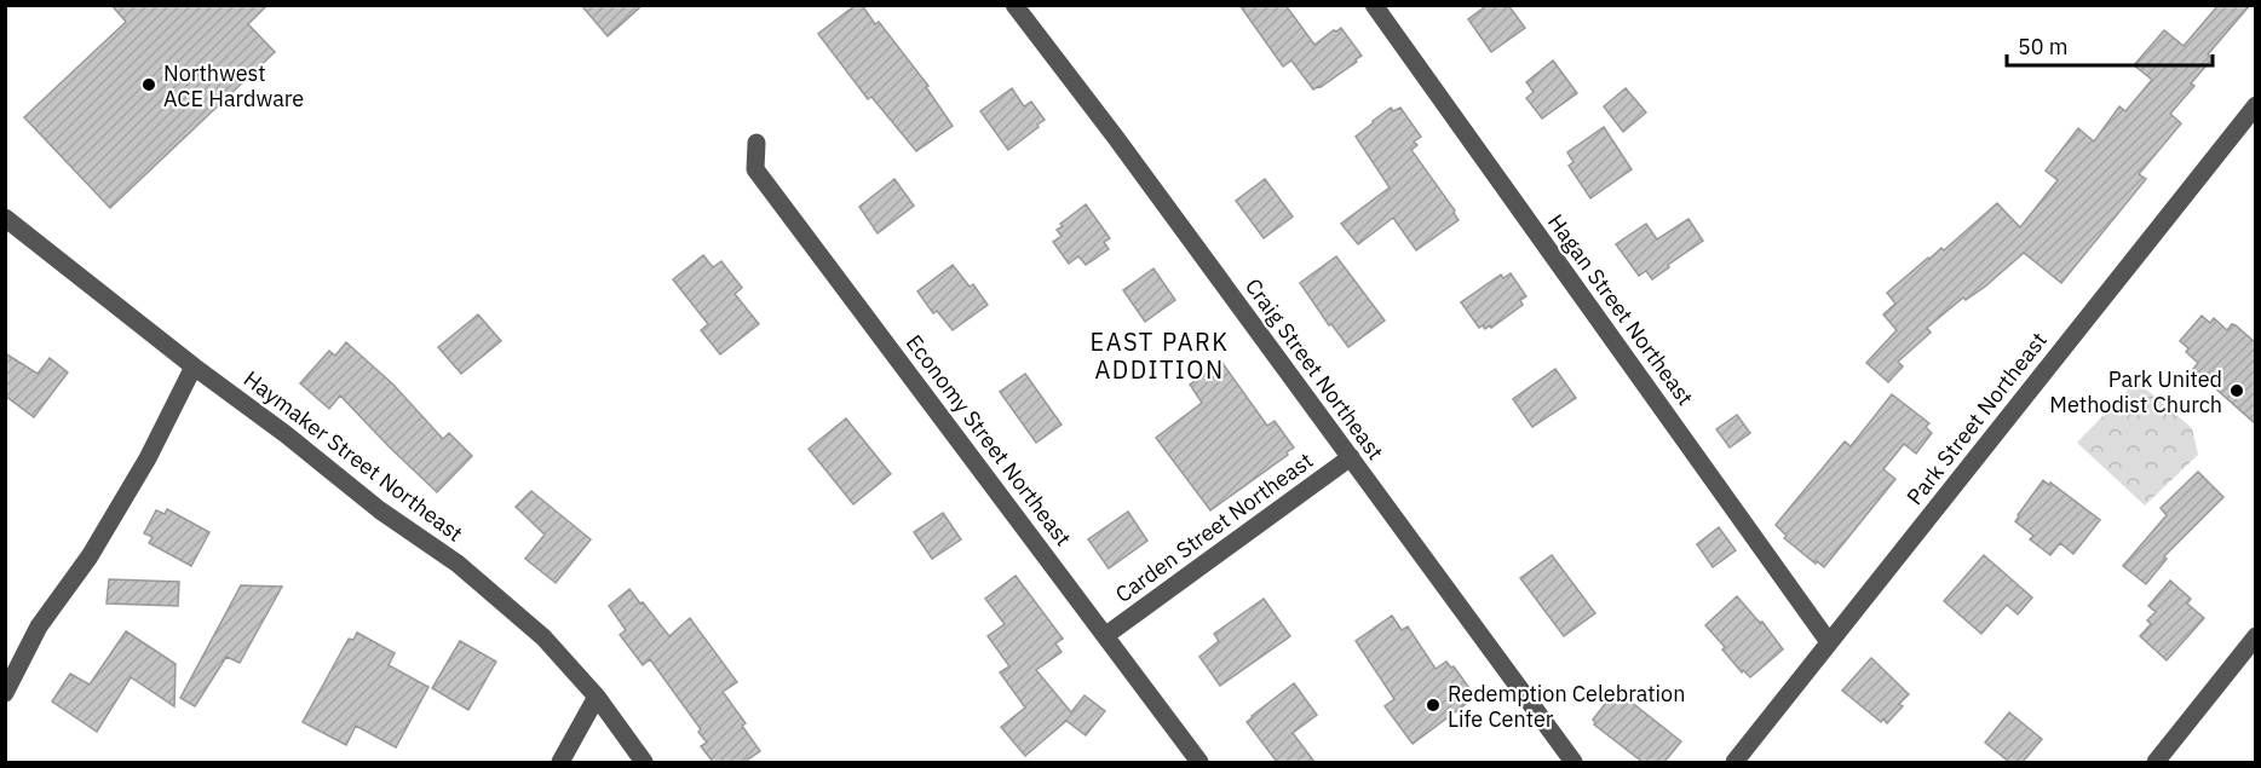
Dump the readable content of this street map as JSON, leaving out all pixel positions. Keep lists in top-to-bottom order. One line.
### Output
{"streets":{"street":["Hagan Street Northeast","Craig Street Northeast","Park Street Northeast","Economy Street Northeast","Haymaker Street Northeast","Carden Street Northeast"]},"crossings":[["Hagan Street Northeast","Park Street Northeast"],["Craig Street Northeast","Carden Street Northeast"],["Economy Street Northeast","Carden Street Northeast"]],"districts":["EAST PARK ADDITION"],"places":["Northwest ACE Hardware","Park United Methodist Church","Redemption Celebration Life Center"],"scale_bar":"50 m"}
